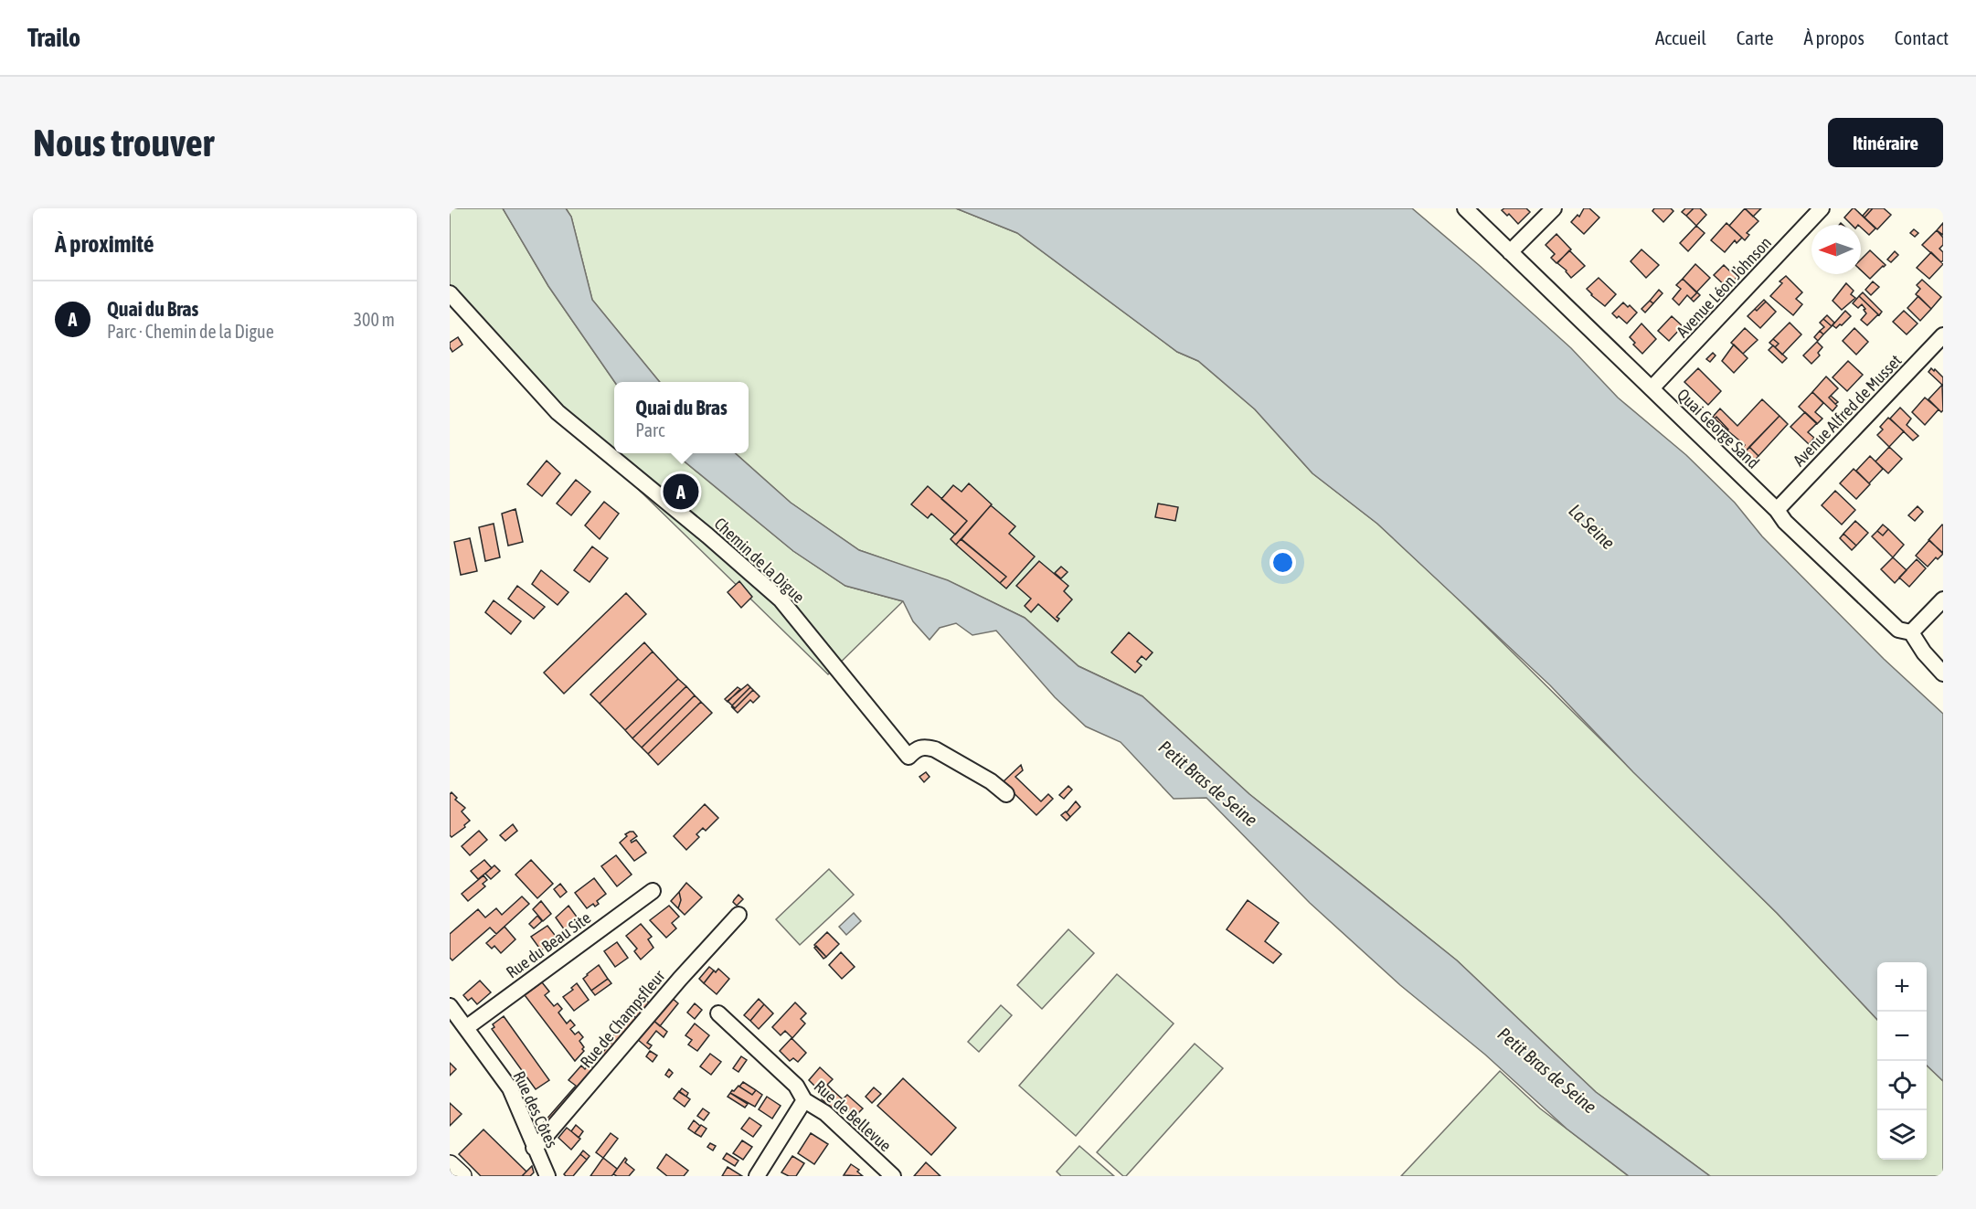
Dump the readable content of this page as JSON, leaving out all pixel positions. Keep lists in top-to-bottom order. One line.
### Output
{"streets":{"street":["Avenue Léon Johnson","Avenue Alfred de Musset","Quai George Sand","Chemin de la Digue","Rue du Beau Site","Rue de Champsfleur","Rue des Côtes","Rue de Bellevue"]},"crossings":[["Avenue Léon Johnson","Quai George Sand"],["Avenue Alfred de Musset","Quai George Sand"],["Rue du Beau Site","Rue des Côtes"],["Rue de Champsfleur","Rue des Côtes"]],"water":["La Seine","Petit Bras de Seine"],"north":"left","page":{"header":"Trailo","nav":["Accueil","Carte","À propos","Contact"],"buttons":"Itinéraire","title":"Nous trouver","heading":"À proximité","list":[{"mark":"A","name":"Quai du Bras","note":"Parc · Chemin de la Digue","value":"300 m"}],"popup":["Quai du Bras","Parc"],"pins":"A","map_buttons":["+","−"]}}
